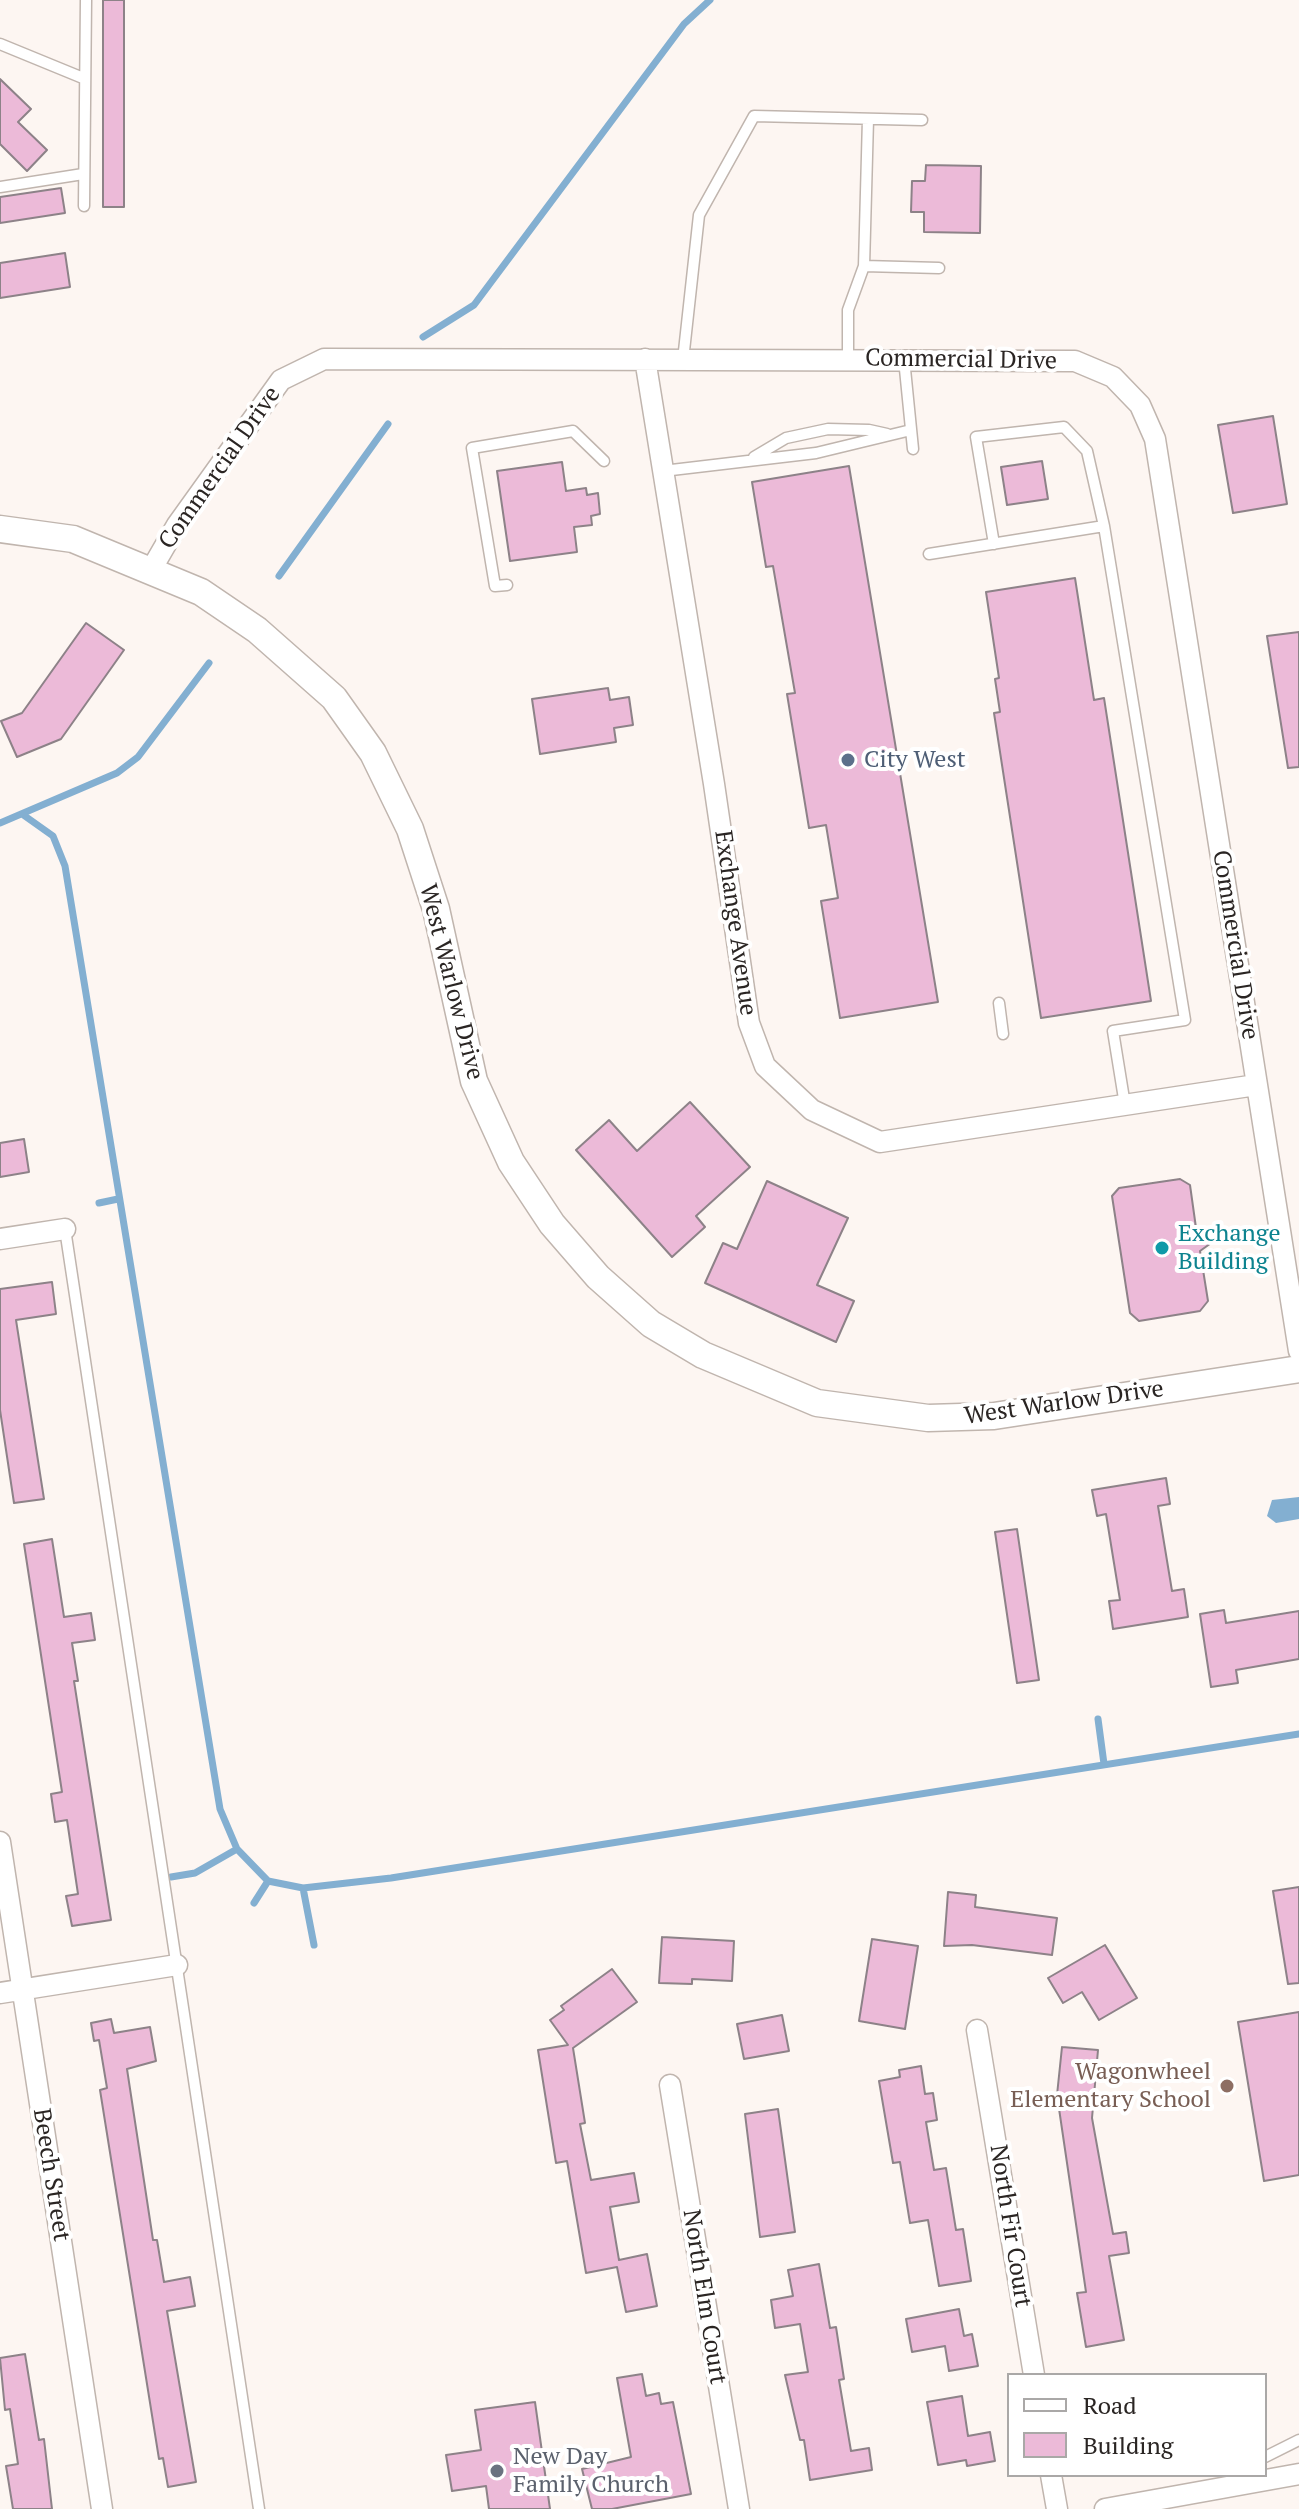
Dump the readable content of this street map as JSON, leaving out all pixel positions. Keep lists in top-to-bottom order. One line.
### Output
{"streets":{"street":["Commercial Drive","Exchange Avenue","West Warlow Drive","Beech Street","North Fir Court","North Elm Court"]},"crossings":[["Commercial Drive","Exchange Avenue"],["Commercial Drive","West Warlow Drive"]],"places":["City West","Exchange Building","Wagonwheel Elementary School","New Day Family Church"],"legend":["Road","Building"]}
